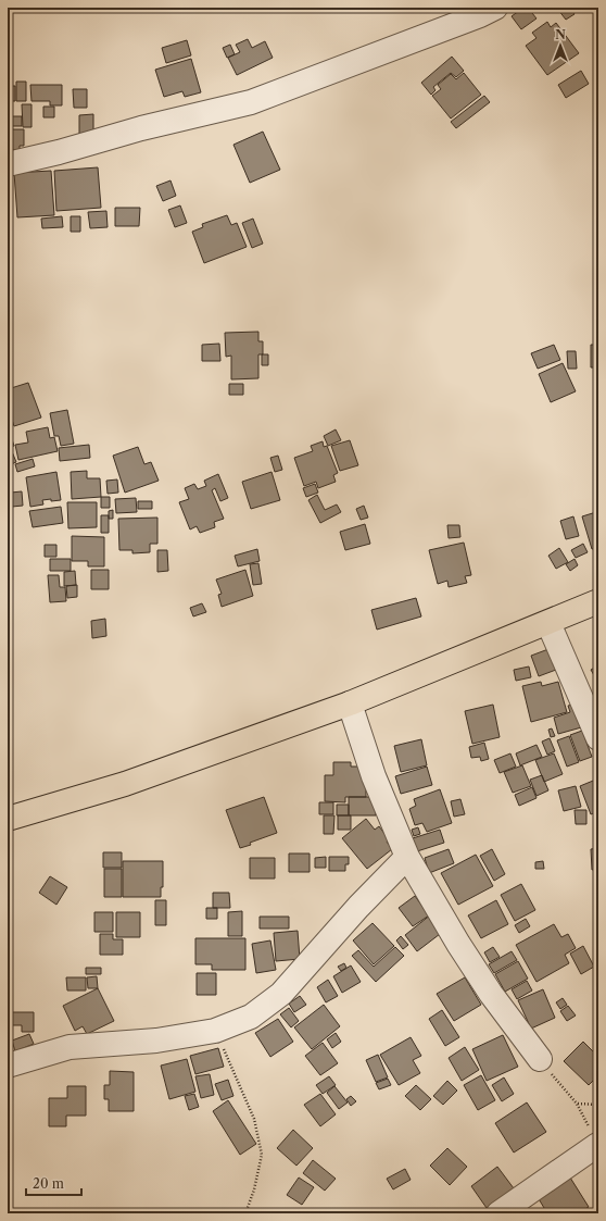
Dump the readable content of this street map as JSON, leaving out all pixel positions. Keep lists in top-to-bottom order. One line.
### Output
{"scale_bar":"20 m","north":"top"}
